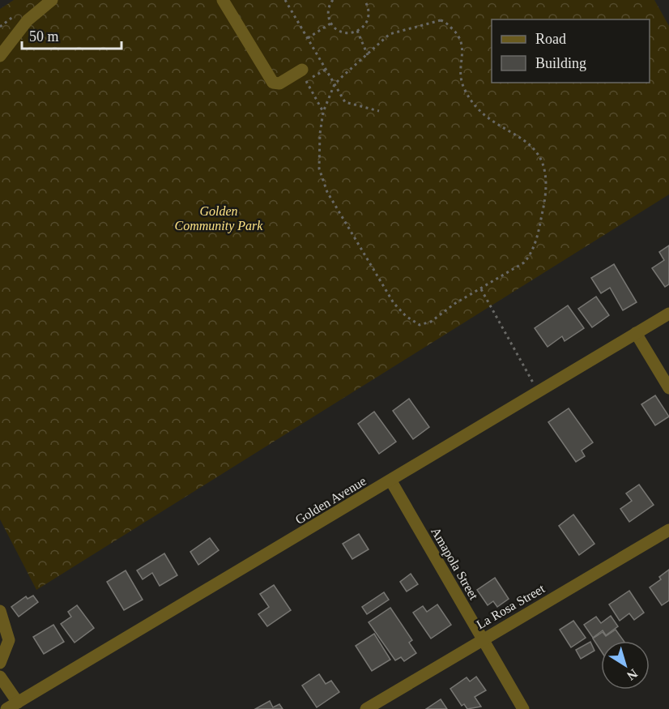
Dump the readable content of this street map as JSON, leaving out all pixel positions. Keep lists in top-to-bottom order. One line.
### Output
{"streets":{"street":["Golden Avenue","Amapola Street","La Rosa Street"]},"crossings":[["Golden Avenue","Amapola Street"],["Amapola Street","La Rosa Street"]],"parks":["Golden Community Park"],"legend":["Road","Building"],"scale_bar":"50 m","north":"bottom right"}
